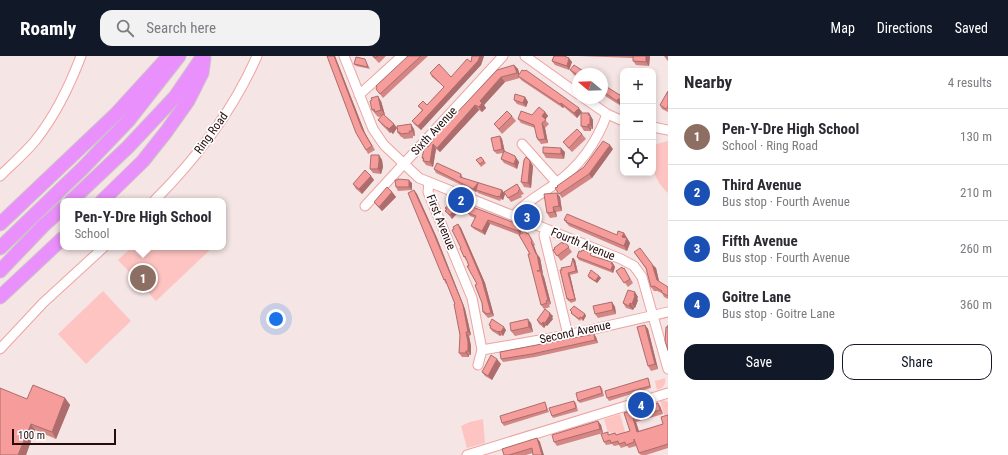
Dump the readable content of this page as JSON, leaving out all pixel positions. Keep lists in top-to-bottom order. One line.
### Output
{"streets":{"street":["Sixth Avenue","Ring Road","First Avenue","Fourth Avenue","Second Avenue"]},"crossings":[["Sixth Avenue","First Avenue"],["First Avenue","Fourth Avenue"],["First Avenue","Second Avenue"],["Fourth Avenue","Second Avenue"]],"scale_bar":"100 m","north":"left","page":{"header":"Roamly","search":"Search here","nav":["Map","Directions","Saved"],"heading":["Nearby","4 results"],"map_buttons":["+","−"],"list":[{"mark":"1","name":"Pen-Y-Dre High School","note":"School · Ring Road","value":"130 m"},{"mark":"2","name":"Third Avenue","note":"Bus stop · Fourth Avenue","value":"210 m"},{"mark":"3","name":"Fifth Avenue","note":"Bus stop · Fourth Avenue","value":"260 m"},{"mark":"4","name":"Goitre Lane","note":"Bus stop · Goitre Lane","value":"360 m"}],"pins":["2","3","1","4"],"popup":["Pen-Y-Dre High School","School"],"buttons":["Save","Share"],"scale":"100 m"}}
